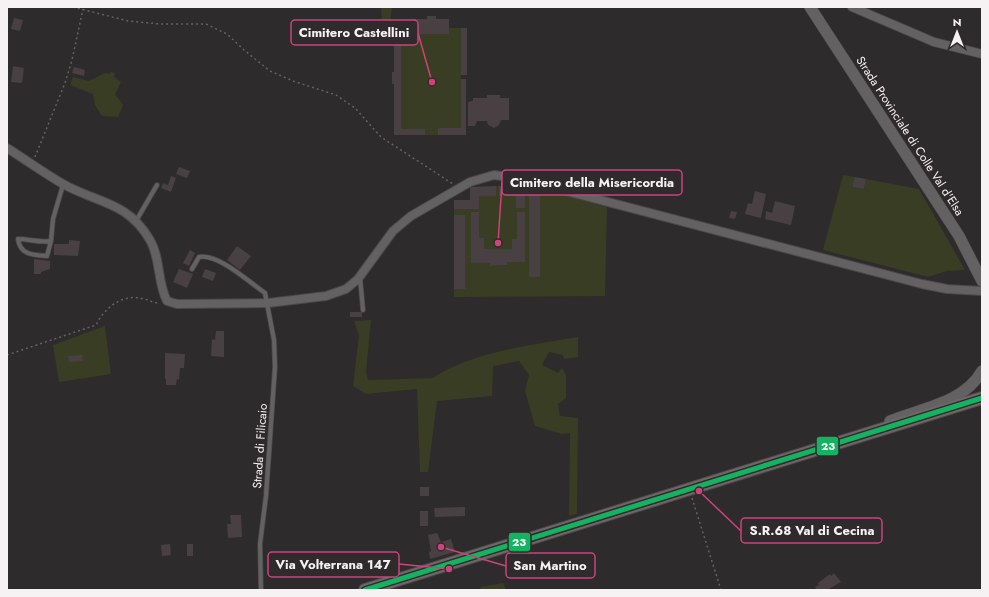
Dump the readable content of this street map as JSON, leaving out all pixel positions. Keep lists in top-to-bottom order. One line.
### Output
{"streets":{"main road":["Strada Provinciale di Colle Val d'Elsa"],"lane":["Strada di Filicaio"]},"places":["Cimitero Castellini","Cimitero della Misericordia","S.R.68 Val di Cecina","San Martino","Via Volterrana 147"],"lines":["transit line 23"],"north":"top"}
